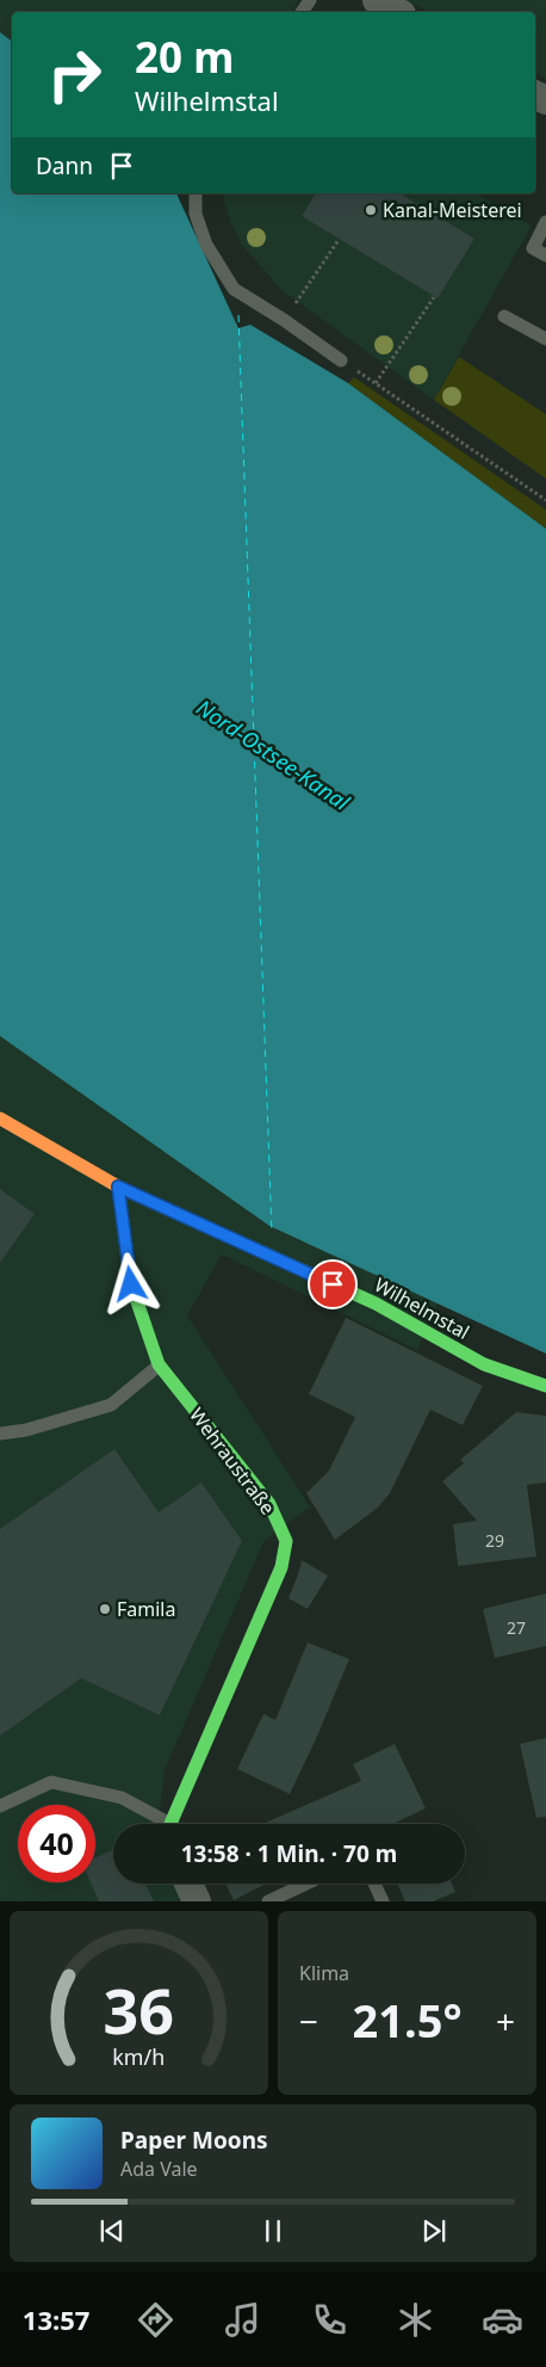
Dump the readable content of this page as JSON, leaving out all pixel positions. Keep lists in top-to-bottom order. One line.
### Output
{"streets":{"street":["Wilhelmstal","Wehraustraße"]},"crossings":[["Wilhelmstal","Wehraustraße"]],"water":["Nord-Ostsee-Kanal"],"places":["Kanal-Meisterei","Famila"],"house_numbers":["29","27"],"page":{"turn":["20 m","Wilhelmstal"],"then":"Dann","limit":"40","trip":"13:58 · 1 Min. · 70 m","tile":"Klima","heat":["−","21.5°","+"],"song":["Paper Moons","Ada Vale"],"tabs":"13:57","gauge":["36","km/h"]}}
